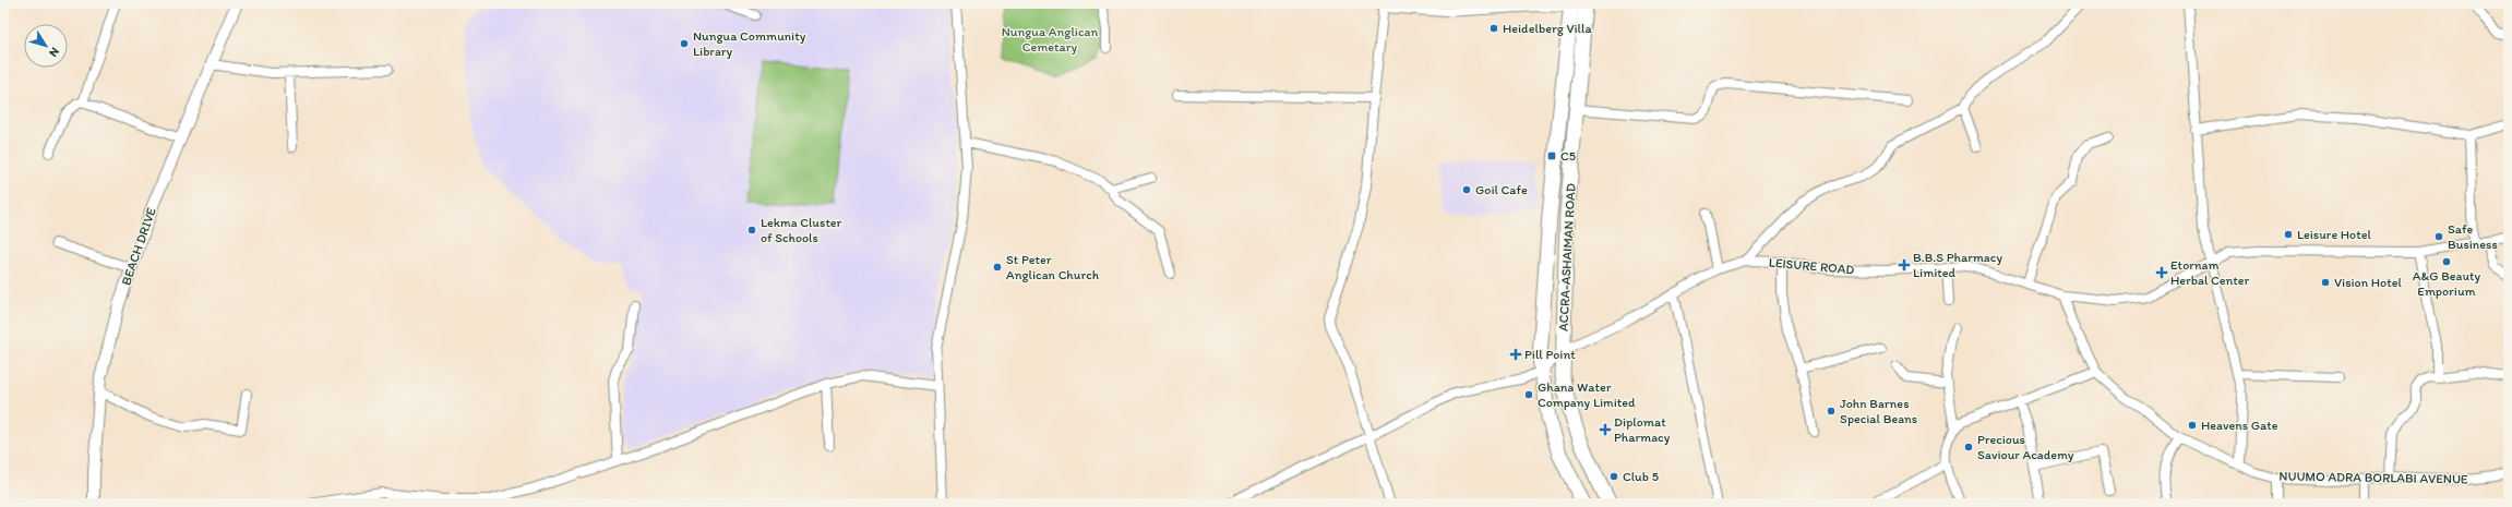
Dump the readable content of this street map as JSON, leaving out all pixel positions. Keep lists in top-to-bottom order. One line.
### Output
{"streets":{"main road":["ACCRA-ASHAIMAN ROAD"],"street":["BEACH DRIVE","LEISURE ROAD","NUUMO ADRA BORLABI AVENUE"]},"crossings":[["ACCRA-ASHAIMAN ROAD","LEISURE ROAD"]],"parks":["Nungua Anglican Cemetary"],"places":{"other":["Heidelberg Villa","Nungua Community Library","Goil Cafe","Lekma Cluster of Schools","Leisure Hotel","Safe Business","A&G Beauty Emporium","St Peter Anglican Church","Vision Hotel","Ghana Water Company Limited","John Barnes Special Beans","Heavens Gate","Precious Saviour Academy","Club 5"],"transit":["C5"],"health":["B.B.S Pharmacy Limited","Etornam Herbal Center","Pill Point","Diplomat Pharmacy"]},"north":"bottom right"}
